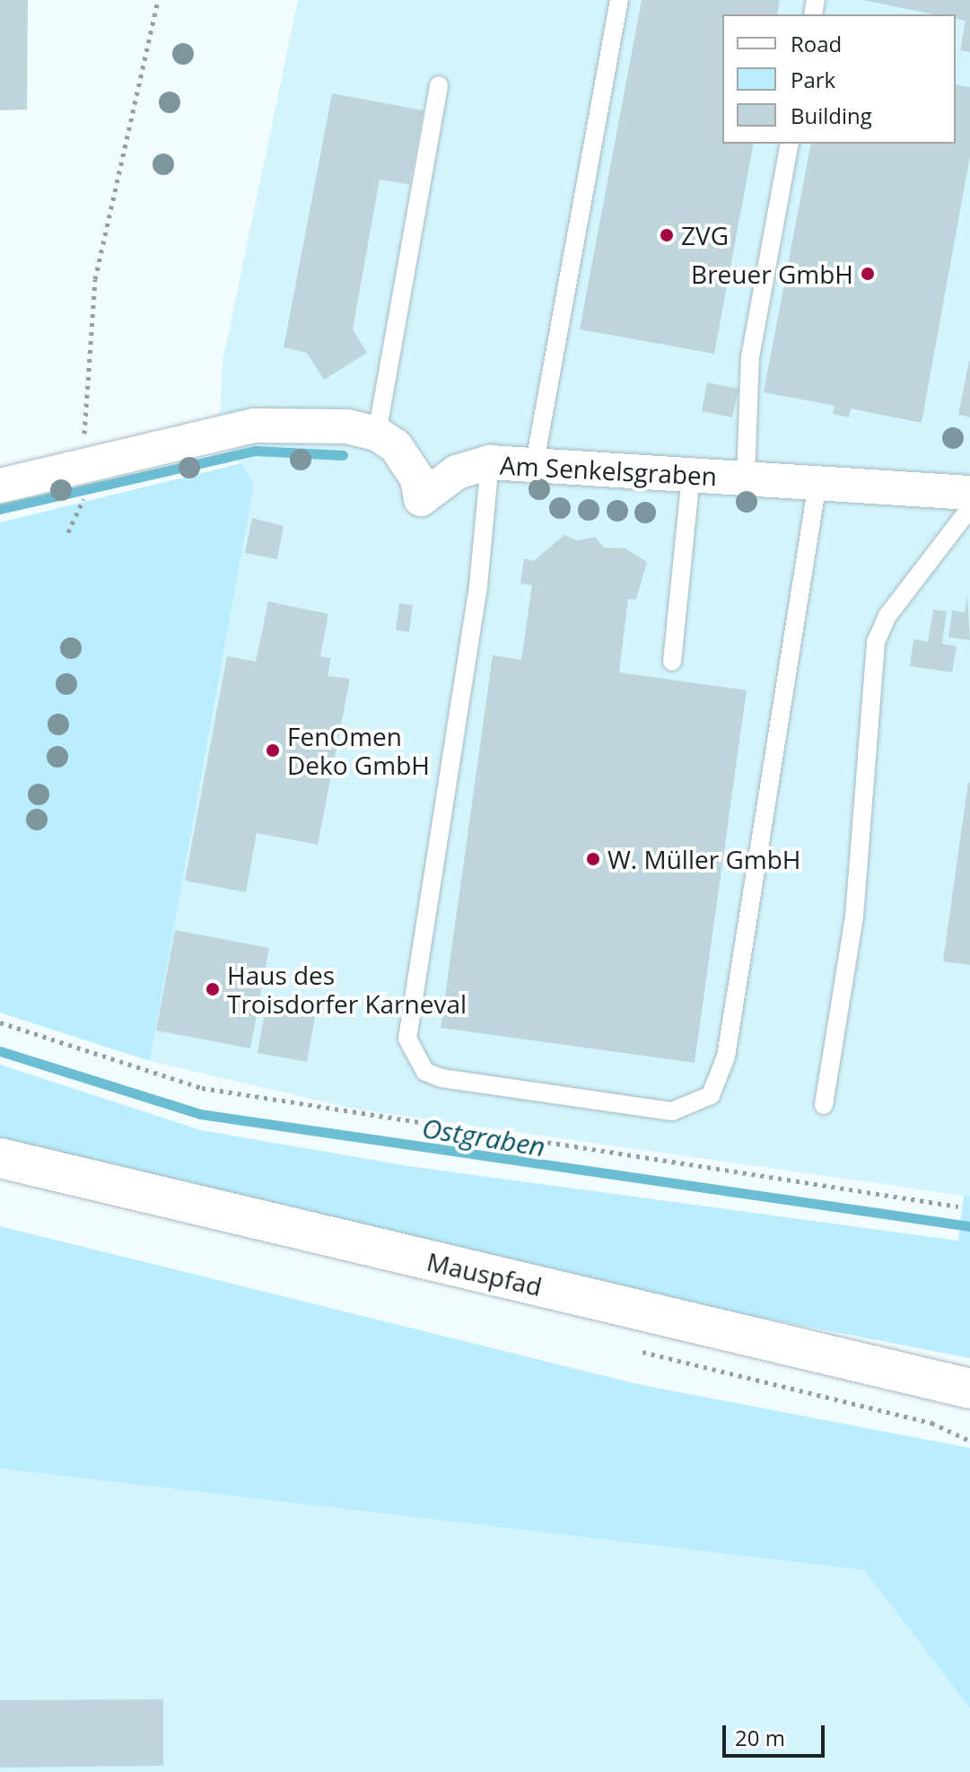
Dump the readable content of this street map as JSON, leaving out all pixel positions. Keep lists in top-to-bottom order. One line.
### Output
{"streets":{"street":["Am Senkelsgraben","Mauspfad"]},"water":["Ostgraben"],"places":["ZVG","Breuer GmbH","FenOmen Deko GmbH","W. Müller GmbH","Haus des Troisdorfer Karneval"],"legend":["Road","Park","Building"],"scale_bar":"20 m"}
